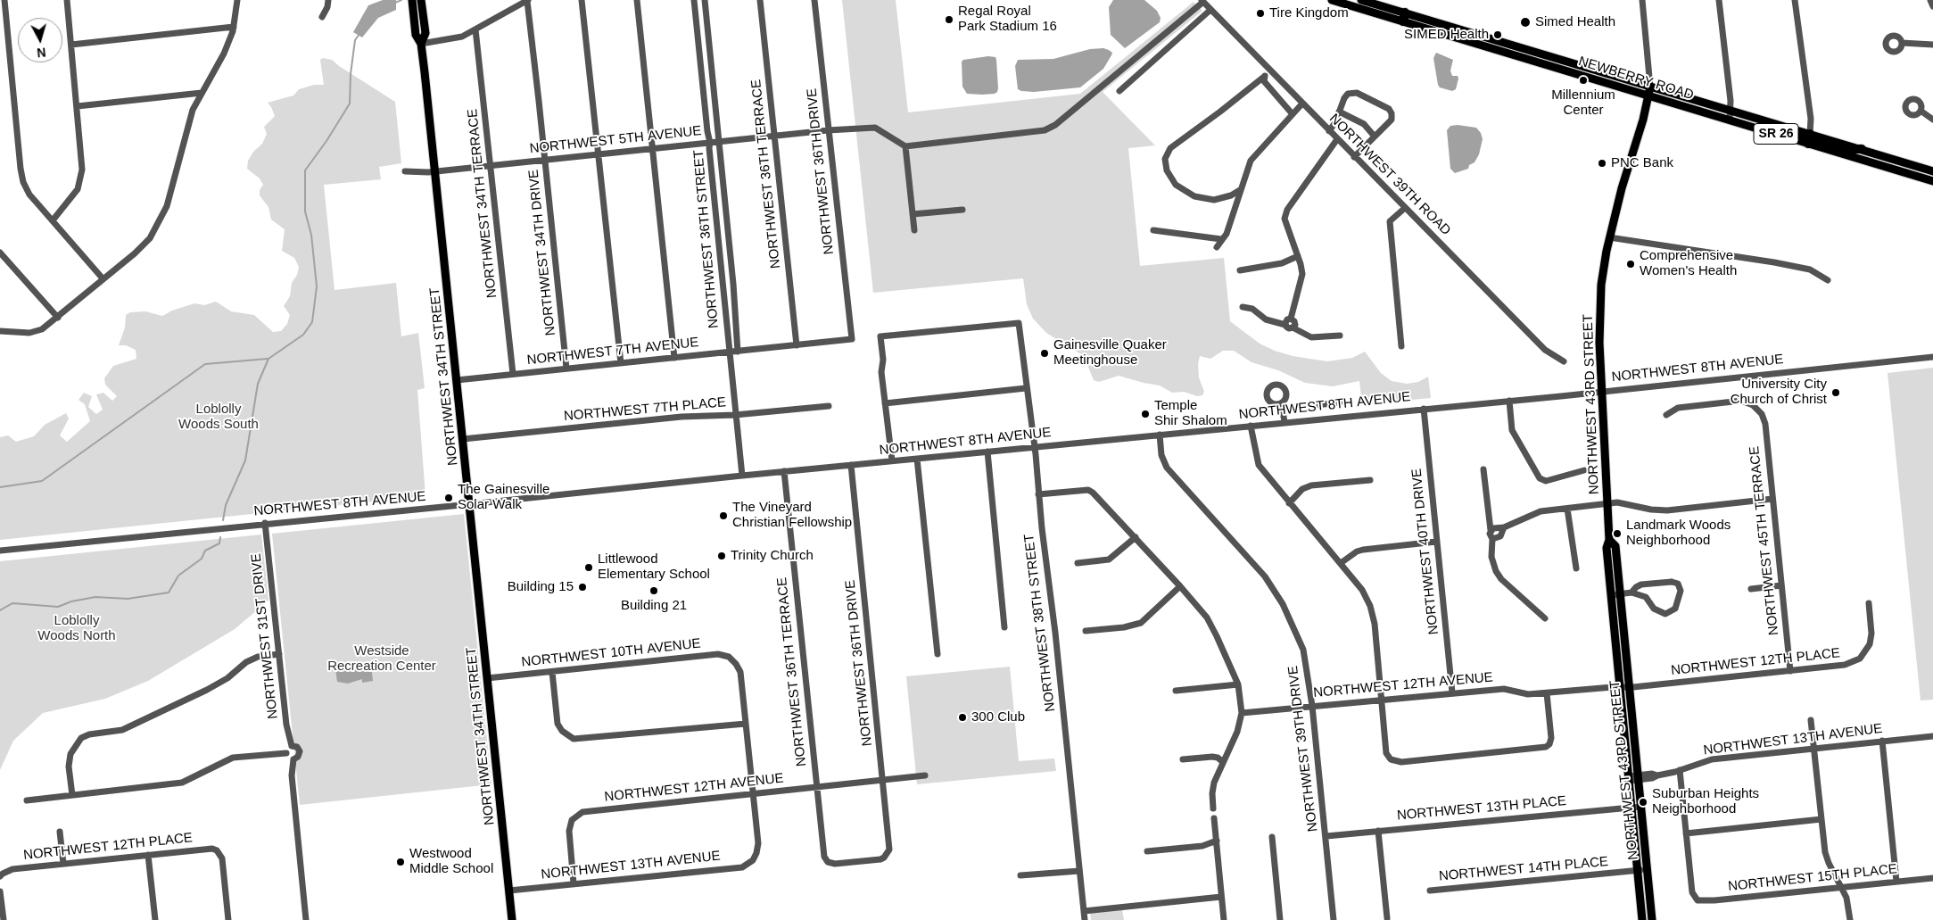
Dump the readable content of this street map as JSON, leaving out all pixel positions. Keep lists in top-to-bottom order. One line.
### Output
{"streets":{"main road":["NEWBERRY ROAD","SR 26","NORTHWEST 34TH STREET","NORTHWEST 43RD STREET"],"street":["NORTHWEST 5TH AVENUE","NORTHWEST 36TH DRIVE","NORTHWEST 36TH TERRACE","NORTHWEST 39TH ROAD","NORTHWEST 34TH TERRACE","NORTHWEST 36TH STREET","NORTHWEST 34TH DRIVE","NORTHWEST 7TH AVENUE","NORTHWEST 8TH AVENUE","NORTHWEST 7TH PLACE","NORTHWEST 45TH TERRACE","NORTHWEST 40TH DRIVE","NORTHWEST 38TH STREET","NORTHWEST 31ST DRIVE","NORTHWEST 10TH AVENUE","NORTHWEST 12TH PLACE","NORTHWEST 12TH AVENUE","NORTHWEST 13TH AVENUE","NORTHWEST 39TH DRIVE","NORTHWEST 13TH PLACE","NORTHWEST 14TH PLACE","NORTHWEST 15TH PLACE"]},"crossings":[["NEWBERRY ROAD","NORTHWEST 43RD STREET"],["NORTHWEST 5TH AVENUE","NORTHWEST 36TH DRIVE"],["NORTHWEST 5TH AVENUE","NORTHWEST 36TH TERRACE"],["NORTHWEST 5TH AVENUE","NORTHWEST 34TH TERRACE"],["NORTHWEST 5TH AVENUE","NORTHWEST 36TH STREET"],["NORTHWEST 5TH AVENUE","NORTHWEST 34TH DRIVE"],["NORTHWEST 5TH AVENUE","NORTHWEST 34TH STREET"],["NORTHWEST 36TH DRIVE","NORTHWEST 36TH TERRACE"],["NORTHWEST 36TH DRIVE","NORTHWEST 7TH AVENUE"],["NORTHWEST 36TH DRIVE","NORTHWEST 8TH AVENUE"],["NORTHWEST 36TH DRIVE","NORTHWEST 12TH AVENUE"],["NORTHWEST 36TH TERRACE","NORTHWEST 7TH AVENUE"],["NORTHWEST 36TH TERRACE","NORTHWEST 8TH AVENUE"],["NORTHWEST 36TH TERRACE","NORTHWEST 12TH AVENUE"],["NORTHWEST 34TH TERRACE","NORTHWEST 7TH AVENUE"],["NORTHWEST 36TH STREET","NORTHWEST 7TH AVENUE"],["NORTHWEST 36TH STREET","NORTHWEST 8TH AVENUE"],["NORTHWEST 36TH STREET","NORTHWEST 7TH PLACE"],["NORTHWEST 34TH DRIVE","NORTHWEST 7TH AVENUE"],["NORTHWEST 7TH AVENUE","NORTHWEST 34TH STREET"],["NORTHWEST 8TH AVENUE","NORTHWEST 34TH STREET"],["NORTHWEST 8TH AVENUE","NORTHWEST 43RD STREET"],["NORTHWEST 8TH AVENUE","NORTHWEST 40TH DRIVE"],["NORTHWEST 8TH AVENUE","NORTHWEST 38TH STREET"],["NORTHWEST 8TH AVENUE","NORTHWEST 31ST DRIVE"],["NORTHWEST 8TH AVENUE","NORTHWEST 39TH DRIVE"],["NORTHWEST 34TH STREET","NORTHWEST 7TH PLACE"],["NORTHWEST 34TH STREET","NORTHWEST 10TH AVENUE"],["NORTHWEST 34TH STREET","NORTHWEST 13TH AVENUE"],["NORTHWEST 43RD STREET","NORTHWEST 12TH PLACE"],["NORTHWEST 43RD STREET","NORTHWEST 12TH AVENUE"],["NORTHWEST 43RD STREET","NORTHWEST 13TH AVENUE"],["NORTHWEST 43RD STREET","NORTHWEST 13TH PLACE"],["NORTHWEST 43RD STREET","NORTHWEST 14TH PLACE"],["NORTHWEST 45TH TERRACE","NORTHWEST 12TH PLACE"],["NORTHWEST 40TH DRIVE","NORTHWEST 12TH AVENUE"],["NORTHWEST 12TH PLACE","NORTHWEST 12TH AVENUE"],["NORTHWEST 12TH AVENUE","NORTHWEST 13TH AVENUE"],["NORTHWEST 12TH AVENUE","NORTHWEST 39TH DRIVE"],["NORTHWEST 39TH DRIVE","NORTHWEST 13TH PLACE"]],"parks":["Loblolly Woods South","Loblolly Woods North","Westside Recreation Center"],"places":["Tire Kingdom","Regal Royal Park Stadium 16","Simed Health","SIMED Health","Millennium Center","PNC Bank","Comprehensive Women's Health","Gainesville Quaker Meetinghouse","University City Church of Christ","Temple Shir Shalom","The Gainesville Solar Walk","The Vineyard Christian Fellowship","Landmark Woods Neighborhood","Trinity Church","Littlewood Elementary School","Building 15","Building 21","300 Club","Suburban Heights Neighborhood","Westwood Middle School"],"north":"bottom"}
